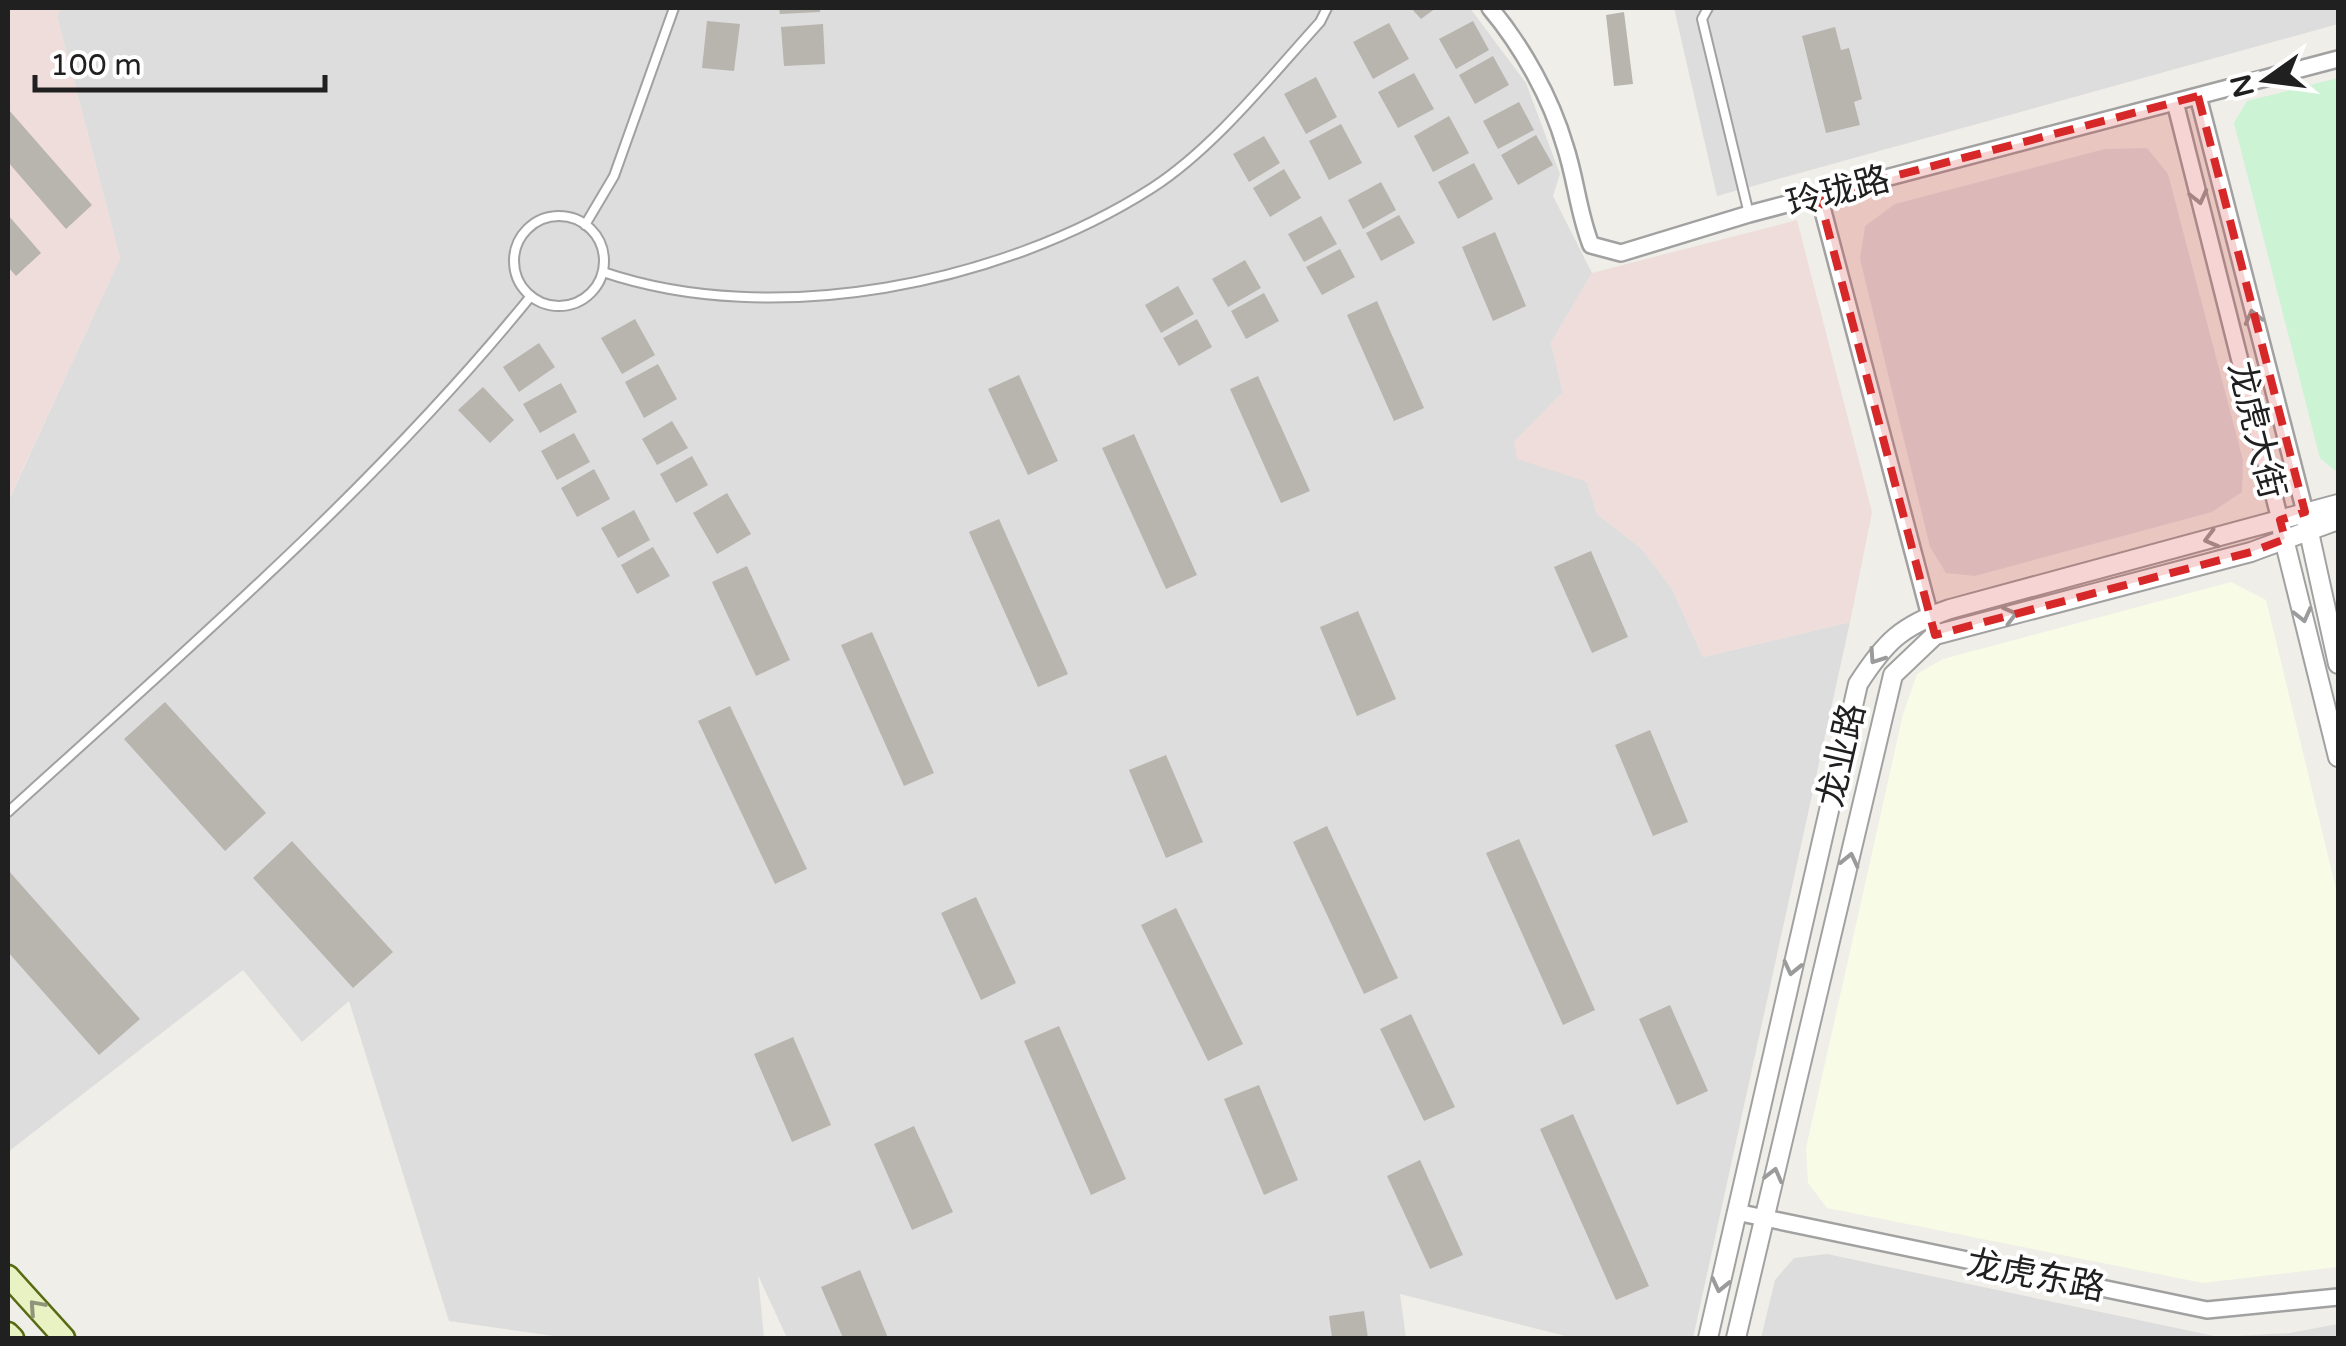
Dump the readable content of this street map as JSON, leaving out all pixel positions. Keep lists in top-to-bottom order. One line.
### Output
{"streets":{"street":["玲珑路","龙虎大街","龙业路","龙虎东路"]},"crossings":[["玲珑路","龙虎大街"],["龙虎大街","龙业路"],["龙业路","龙虎东路"]],"scale_bar":"100 m","north":"left"}
